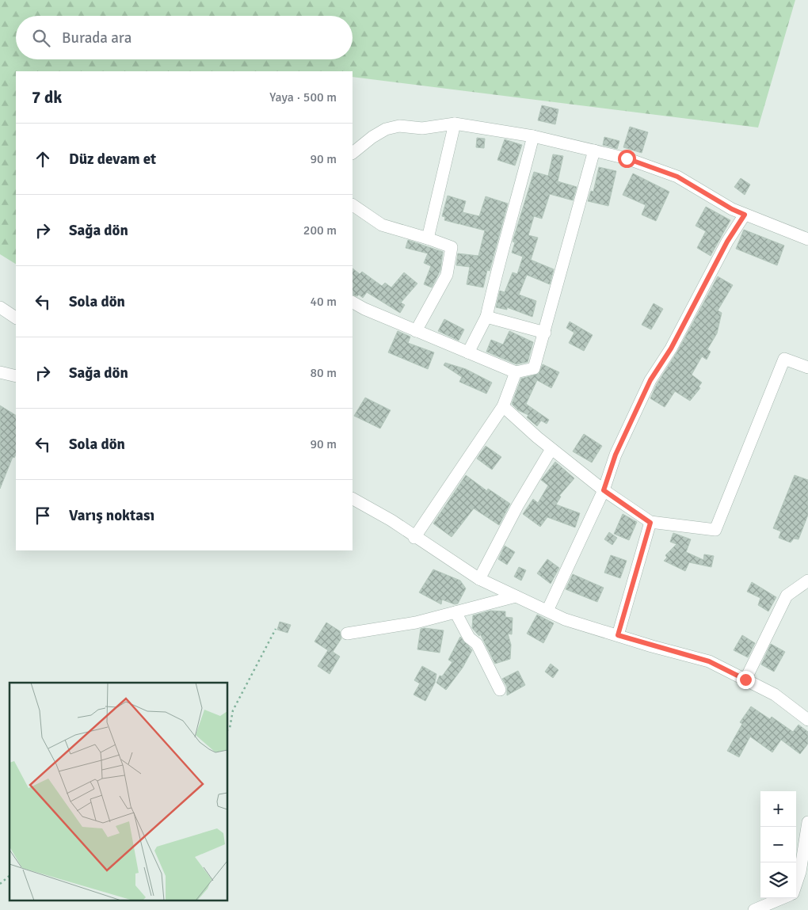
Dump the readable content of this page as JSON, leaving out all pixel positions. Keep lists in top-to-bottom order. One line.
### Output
{"page":{"search":"Burada ara","heading":["7 dk","Yaya · 500 m"],"list":[["Düz devam et","90 m"],["Sağa dön","200 m"],["Sola dön","40 m"],["Sağa dön","80 m"],["Sola dön","90 m"],"Varış noktası"],"map_buttons":["+","−"]}}
